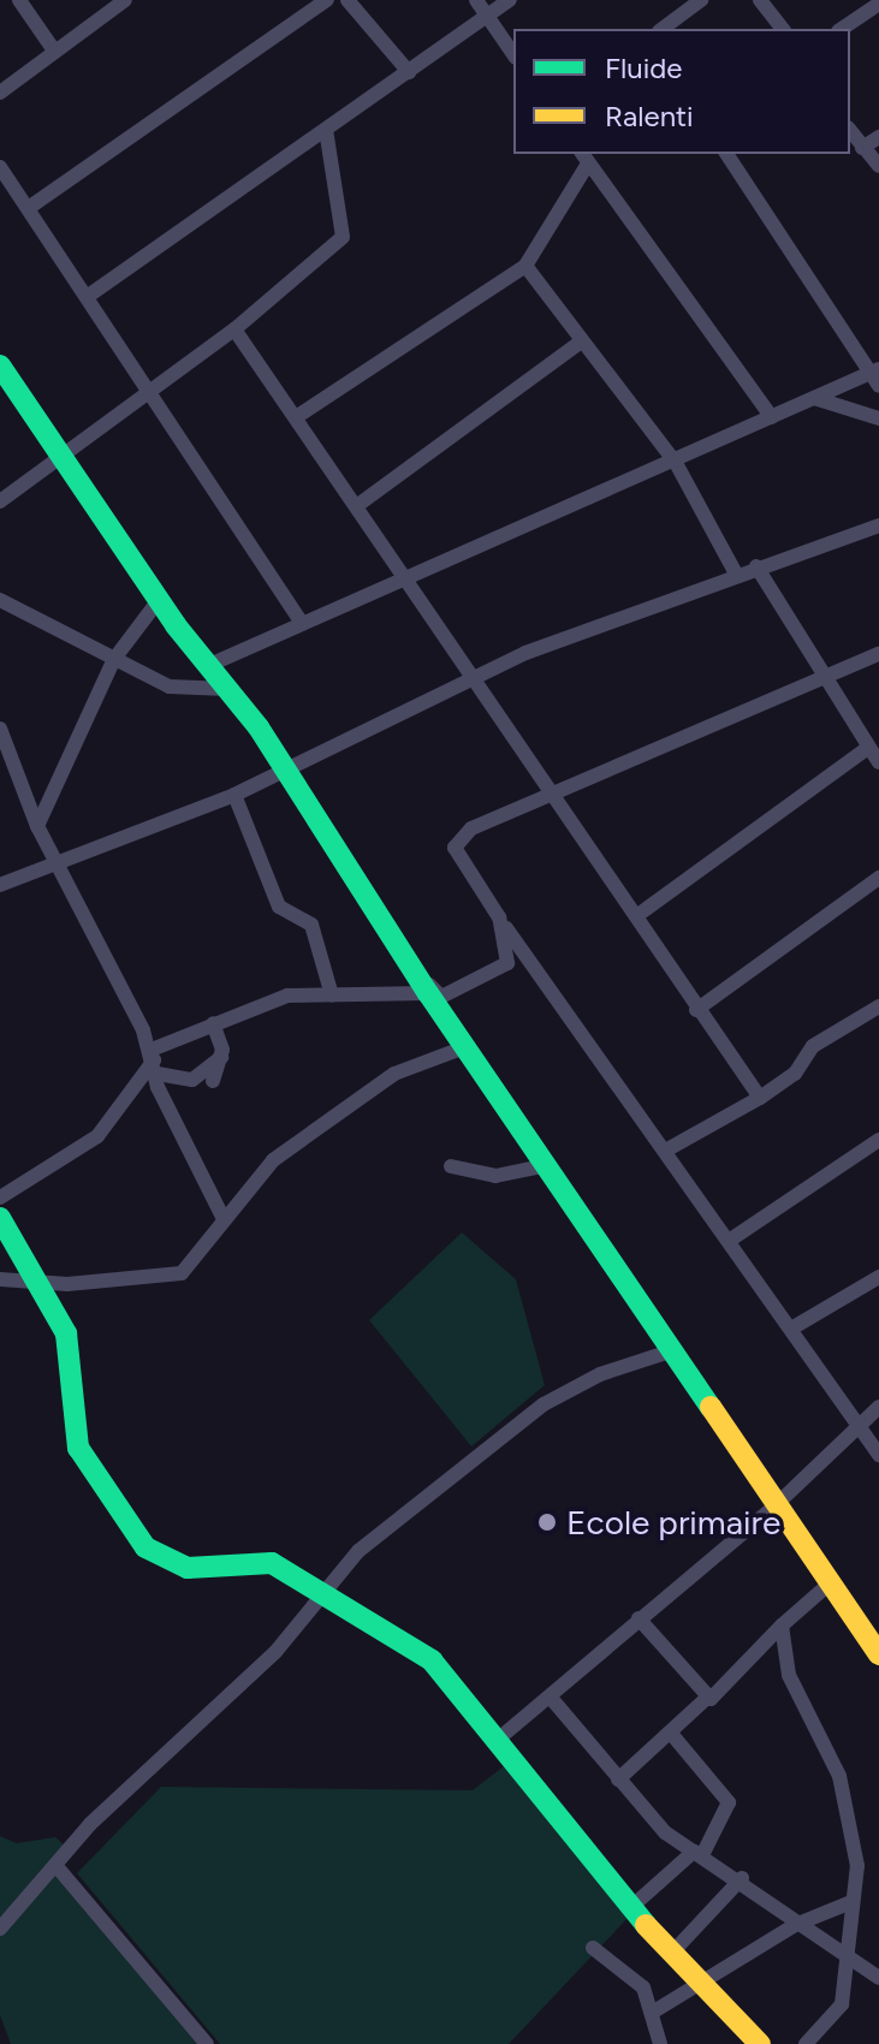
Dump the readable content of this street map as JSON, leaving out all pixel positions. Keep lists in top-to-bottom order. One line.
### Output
{"places":["Ecole primaire"],"legend":["Fluide","Ralenti"]}
